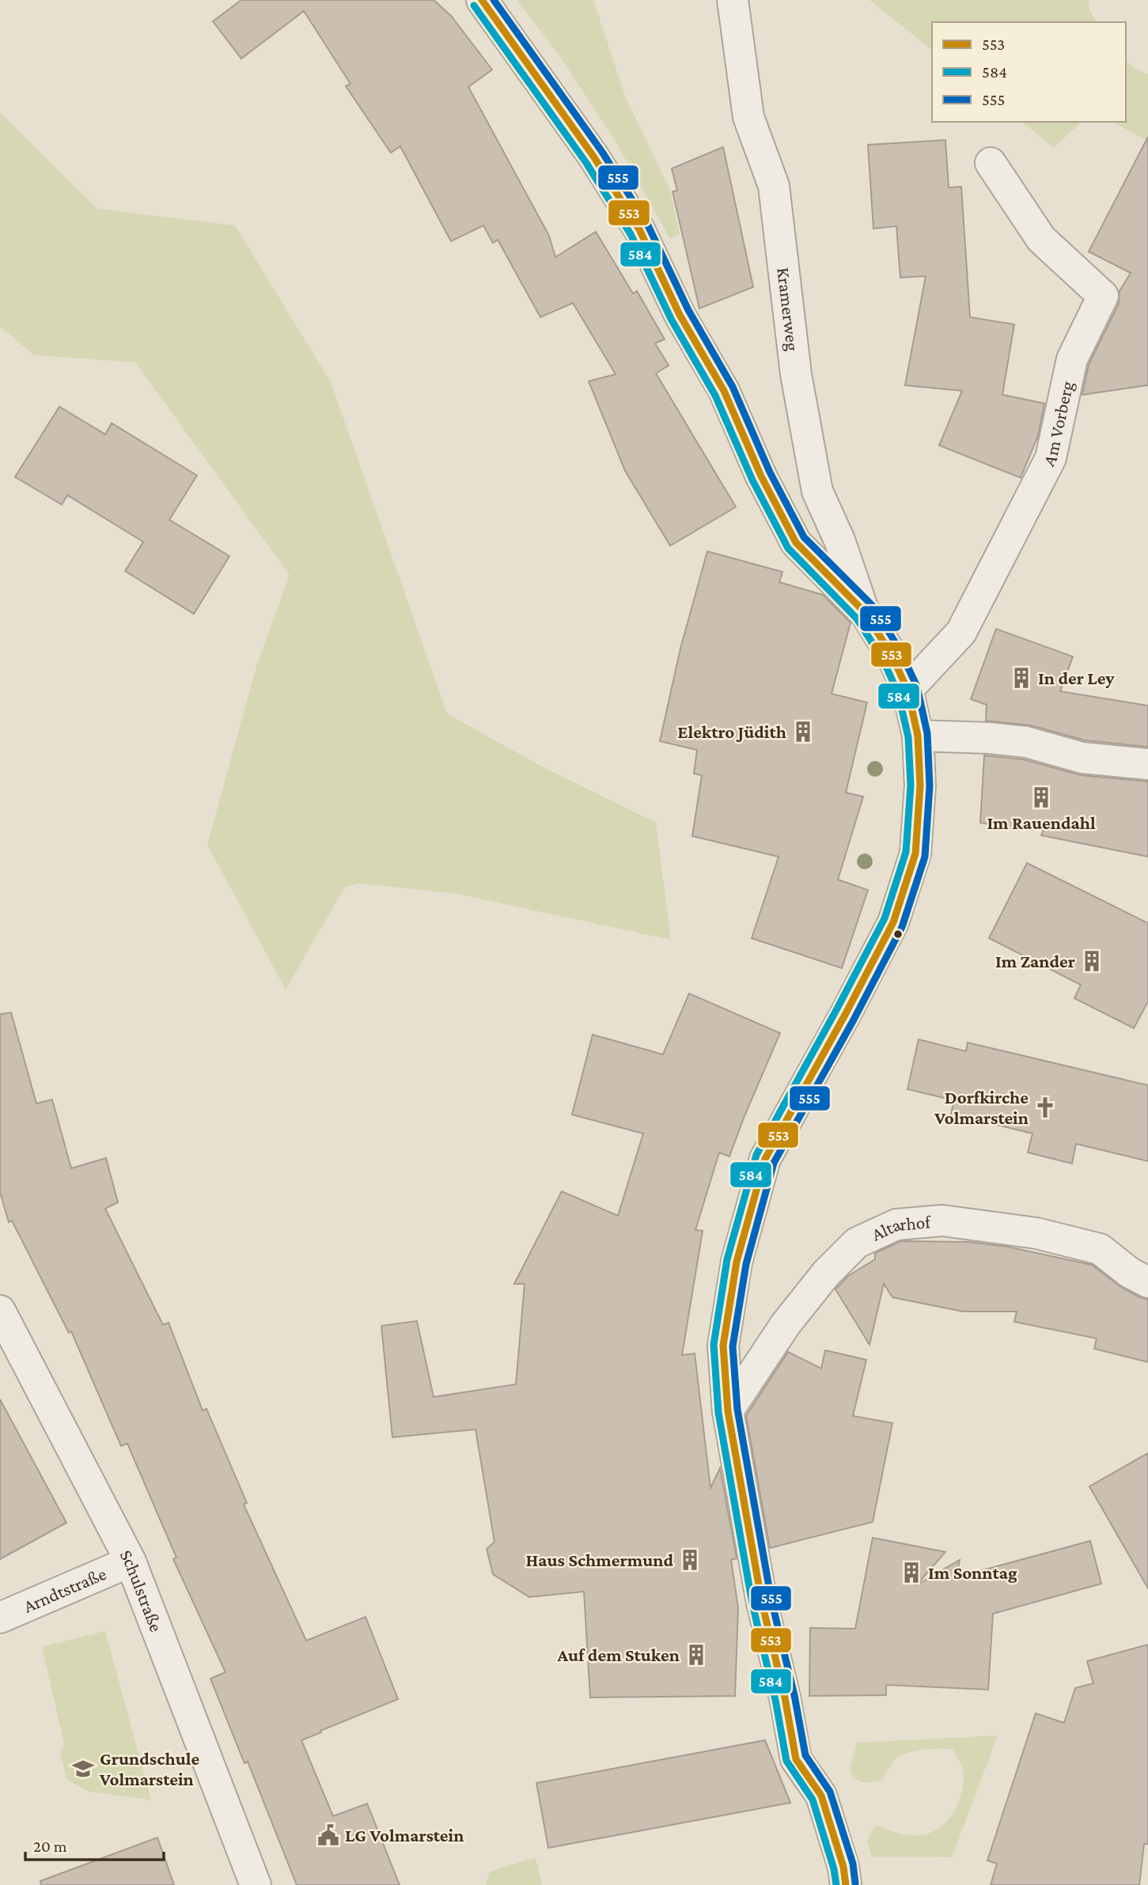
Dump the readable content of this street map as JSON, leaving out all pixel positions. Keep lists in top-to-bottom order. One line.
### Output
{"streets":{"street":["Kramerweg","Am Vorberg","Altarhof","Arndtstraße","Schulstraße"]},"crossings":[["Arndtstraße","Schulstraße"]],"places":{"building":["In der Ley","Elektro Jüdith","Im Rauendahl","Im Zander","Haus Schmermund","Im Sonntag","Auf dem Stuken"],"church":["Dorfkirche Volmarstein"],"school or university":["Grundschule Volmarstein"],"public building":["LG Volmarstein"]},"lines":["transit line 553","transit line 555","transit line 584"],"legend":["553","584","555"],"scale_bar":"20 m"}
